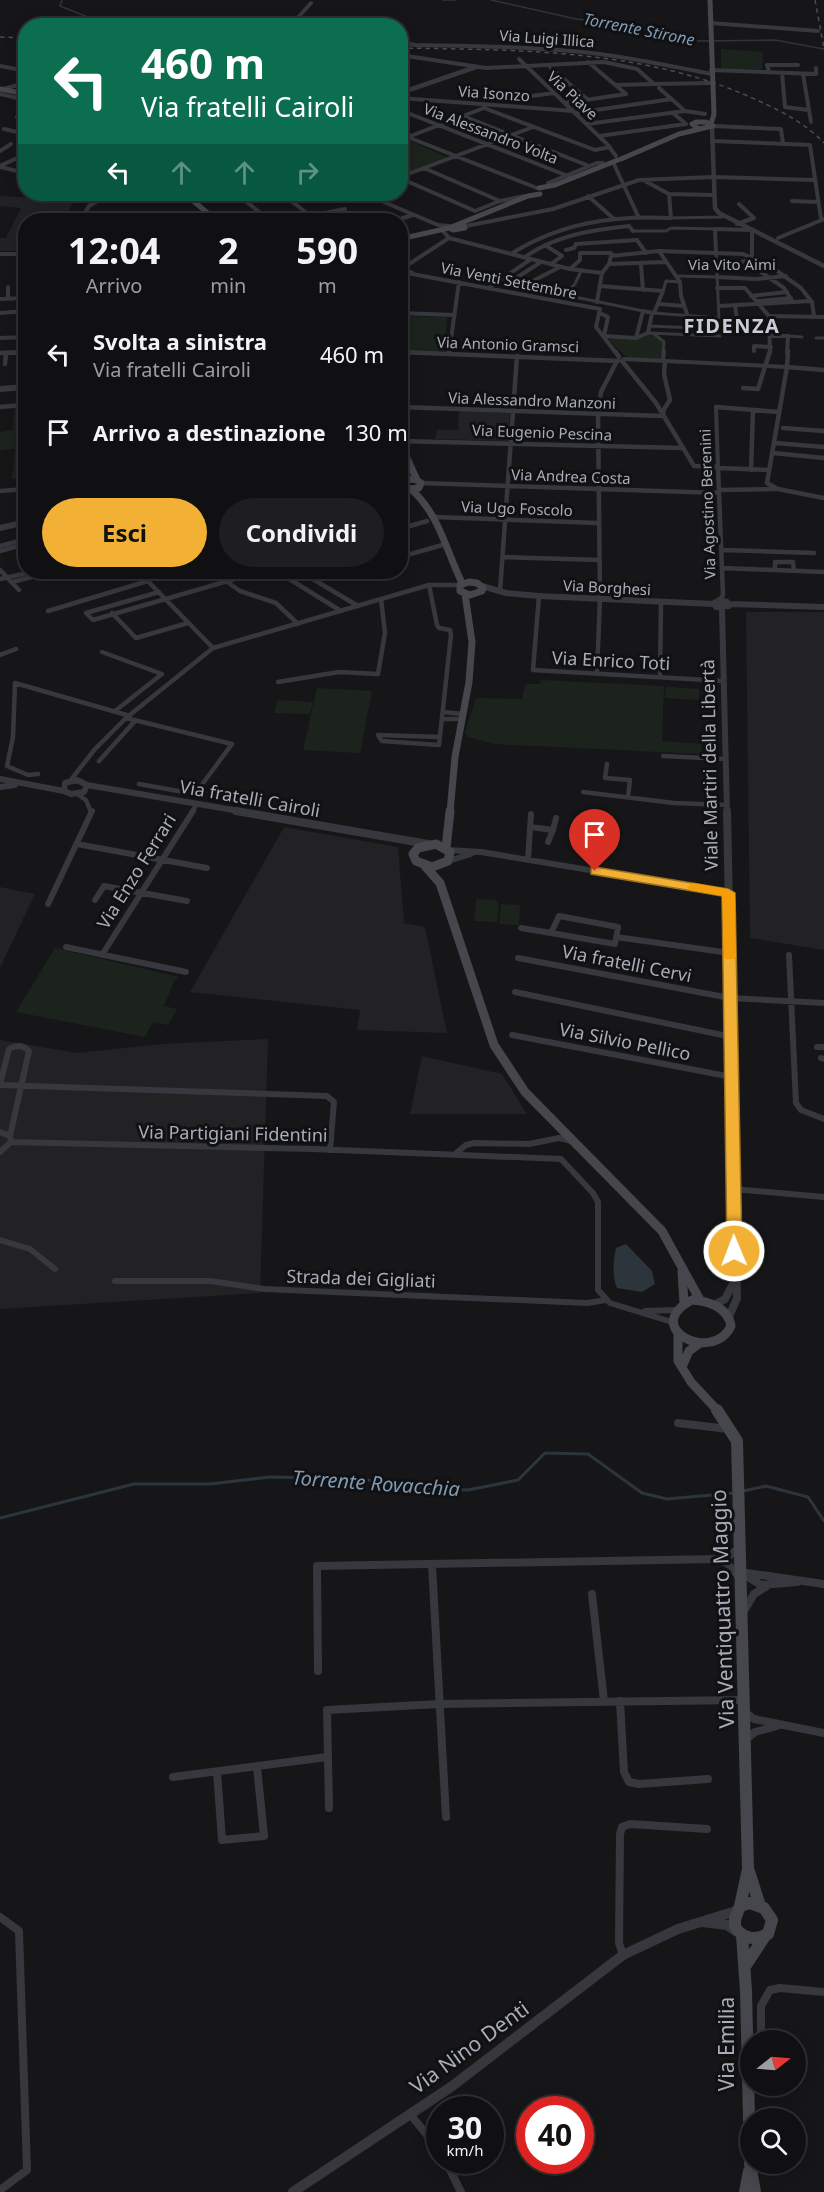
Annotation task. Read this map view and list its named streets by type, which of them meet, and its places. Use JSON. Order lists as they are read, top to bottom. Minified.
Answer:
{"streets":{"main road":["Via Ventiquattro Maggio","Via Emilia"],"street":["Via Luigi Illica","Via Isonzo","Via Piave","Via Alessandro Volta","Via Vito Aimi","Via Venti Settembre","Via Antonio Gramsci","Via Alessandro Manzoni","Via Eugenio Pescina","Via Andrea Costa","Via Agostino Berenini","Via Ugo Foscolo","Via Borghesi","Via Enrico Toti","Viale Martiri della Libertà","Via fratelli Cairoli","Via Enzo Ferrari","Via fratelli Cervi","Via Silvio Pellico","Via Partigiani Fidentini","Strada dei Gigliati","Via Nino Denti"]},"crossings":[["Via Isonzo","Via Piave"],["Via Andrea Costa","Via Agostino Berenini"],["Via Agostino Berenini","Via Borghesi"],["Via Borghesi","Via Enrico Toti"],["Via Enrico Toti","Viale Martiri della Libertà"],["Viale Martiri della Libertà","Via fratelli Cervi"],["Viale Martiri della Libertà","Via Silvio Pellico"],["Via fratelli Cairoli","Via Enzo Ferrari"],["Via Partigiani Fidentini","Strada dei Gigliati"],["Via Emilia","Via Nino Denti"]],"districts":["FIDENZA"],"water":["Torrente Stirone","Torrente Rovacchia"],"north":"right","page":{"turn":["460 m","Via fratelli Cairoli"],"eta":["12:04","Arrivo","2","min","590","m"],"list":[{"name":"Svolta a sinistra","note":"Via fratelli Cairoli","value":"460 m"},{"name":"Arrivo a destinazione","value":"130 m"}],"buttons":["Esci","Condividi"],"speed":"30 km/h","limit":"40"}}
